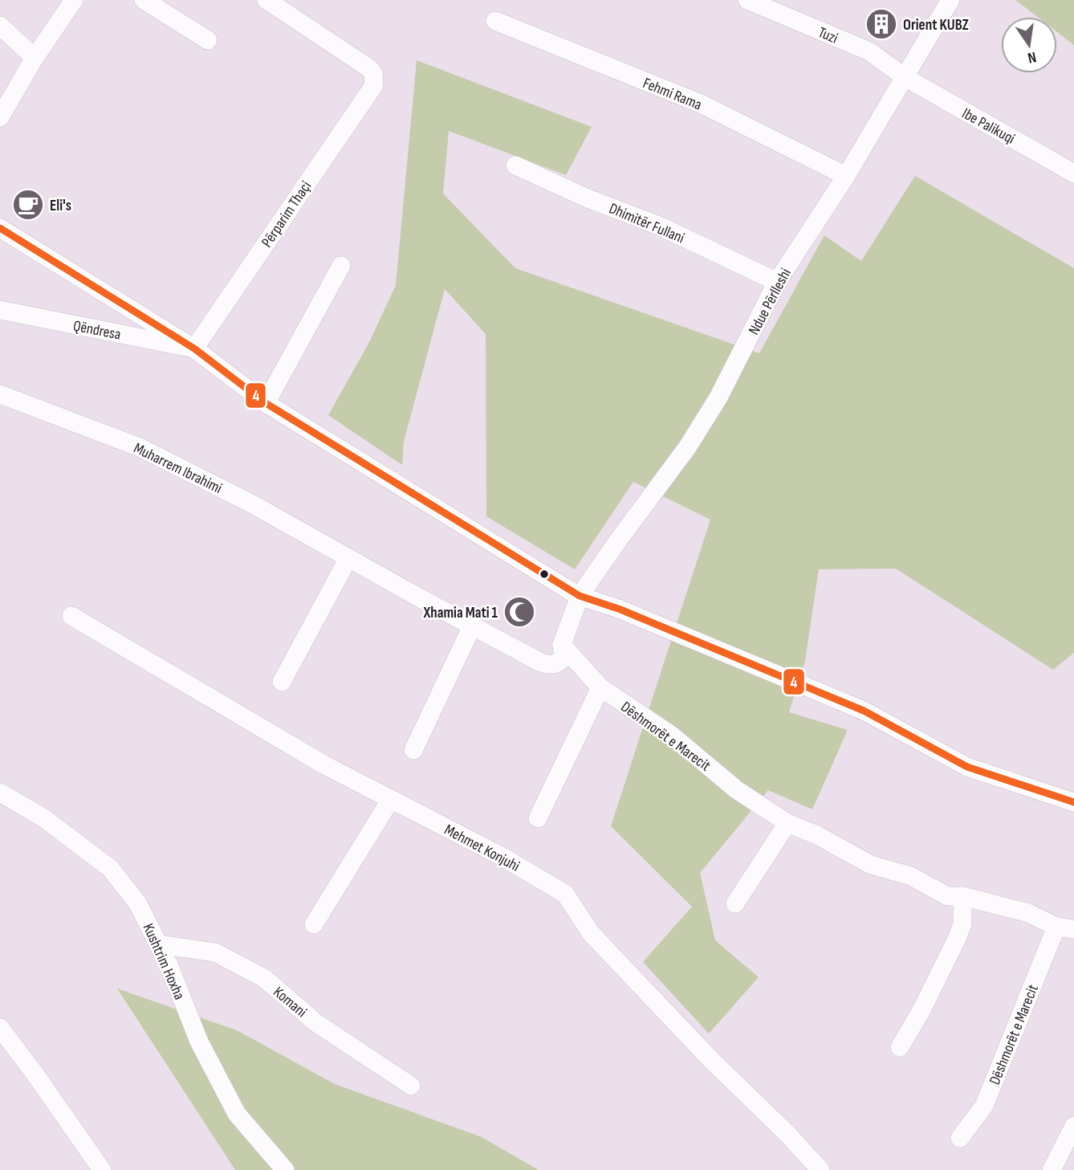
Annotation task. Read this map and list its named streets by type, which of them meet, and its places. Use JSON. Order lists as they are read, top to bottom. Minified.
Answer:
{"streets":{"street":["Tuzi","Fehmi Rama","Ibe Palikuqi","Përparim Thaçi","Dhimitër Fullani","Ndue Përlleshi","Qëndresa","Muharrem Ibrahimi","Dëshmorët e Marecit","Mehmet Konjuhi","Kushtrim Hoxha","Komani"]},"crossings":[["Tuzi","Ibe Palikuqi"],["Tuzi","Ndue Përlleshi"],["Fehmi Rama","Ndue Përlleshi"],["Ibe Palikuqi","Ndue Përlleshi"],["Përparim Thaçi","Qëndresa"],["Dhimitër Fullani","Ndue Përlleshi"],["Muharrem Ibrahimi","Dëshmorët e Marecit"],["Kushtrim Hoxha","Komani"]],"places":{"building":["Orient KUBZ"],"cafe":["Eli's"],"mosque":["Xhamia Mati 1"]},"lines":["transit line 4"],"north":"bottom"}
